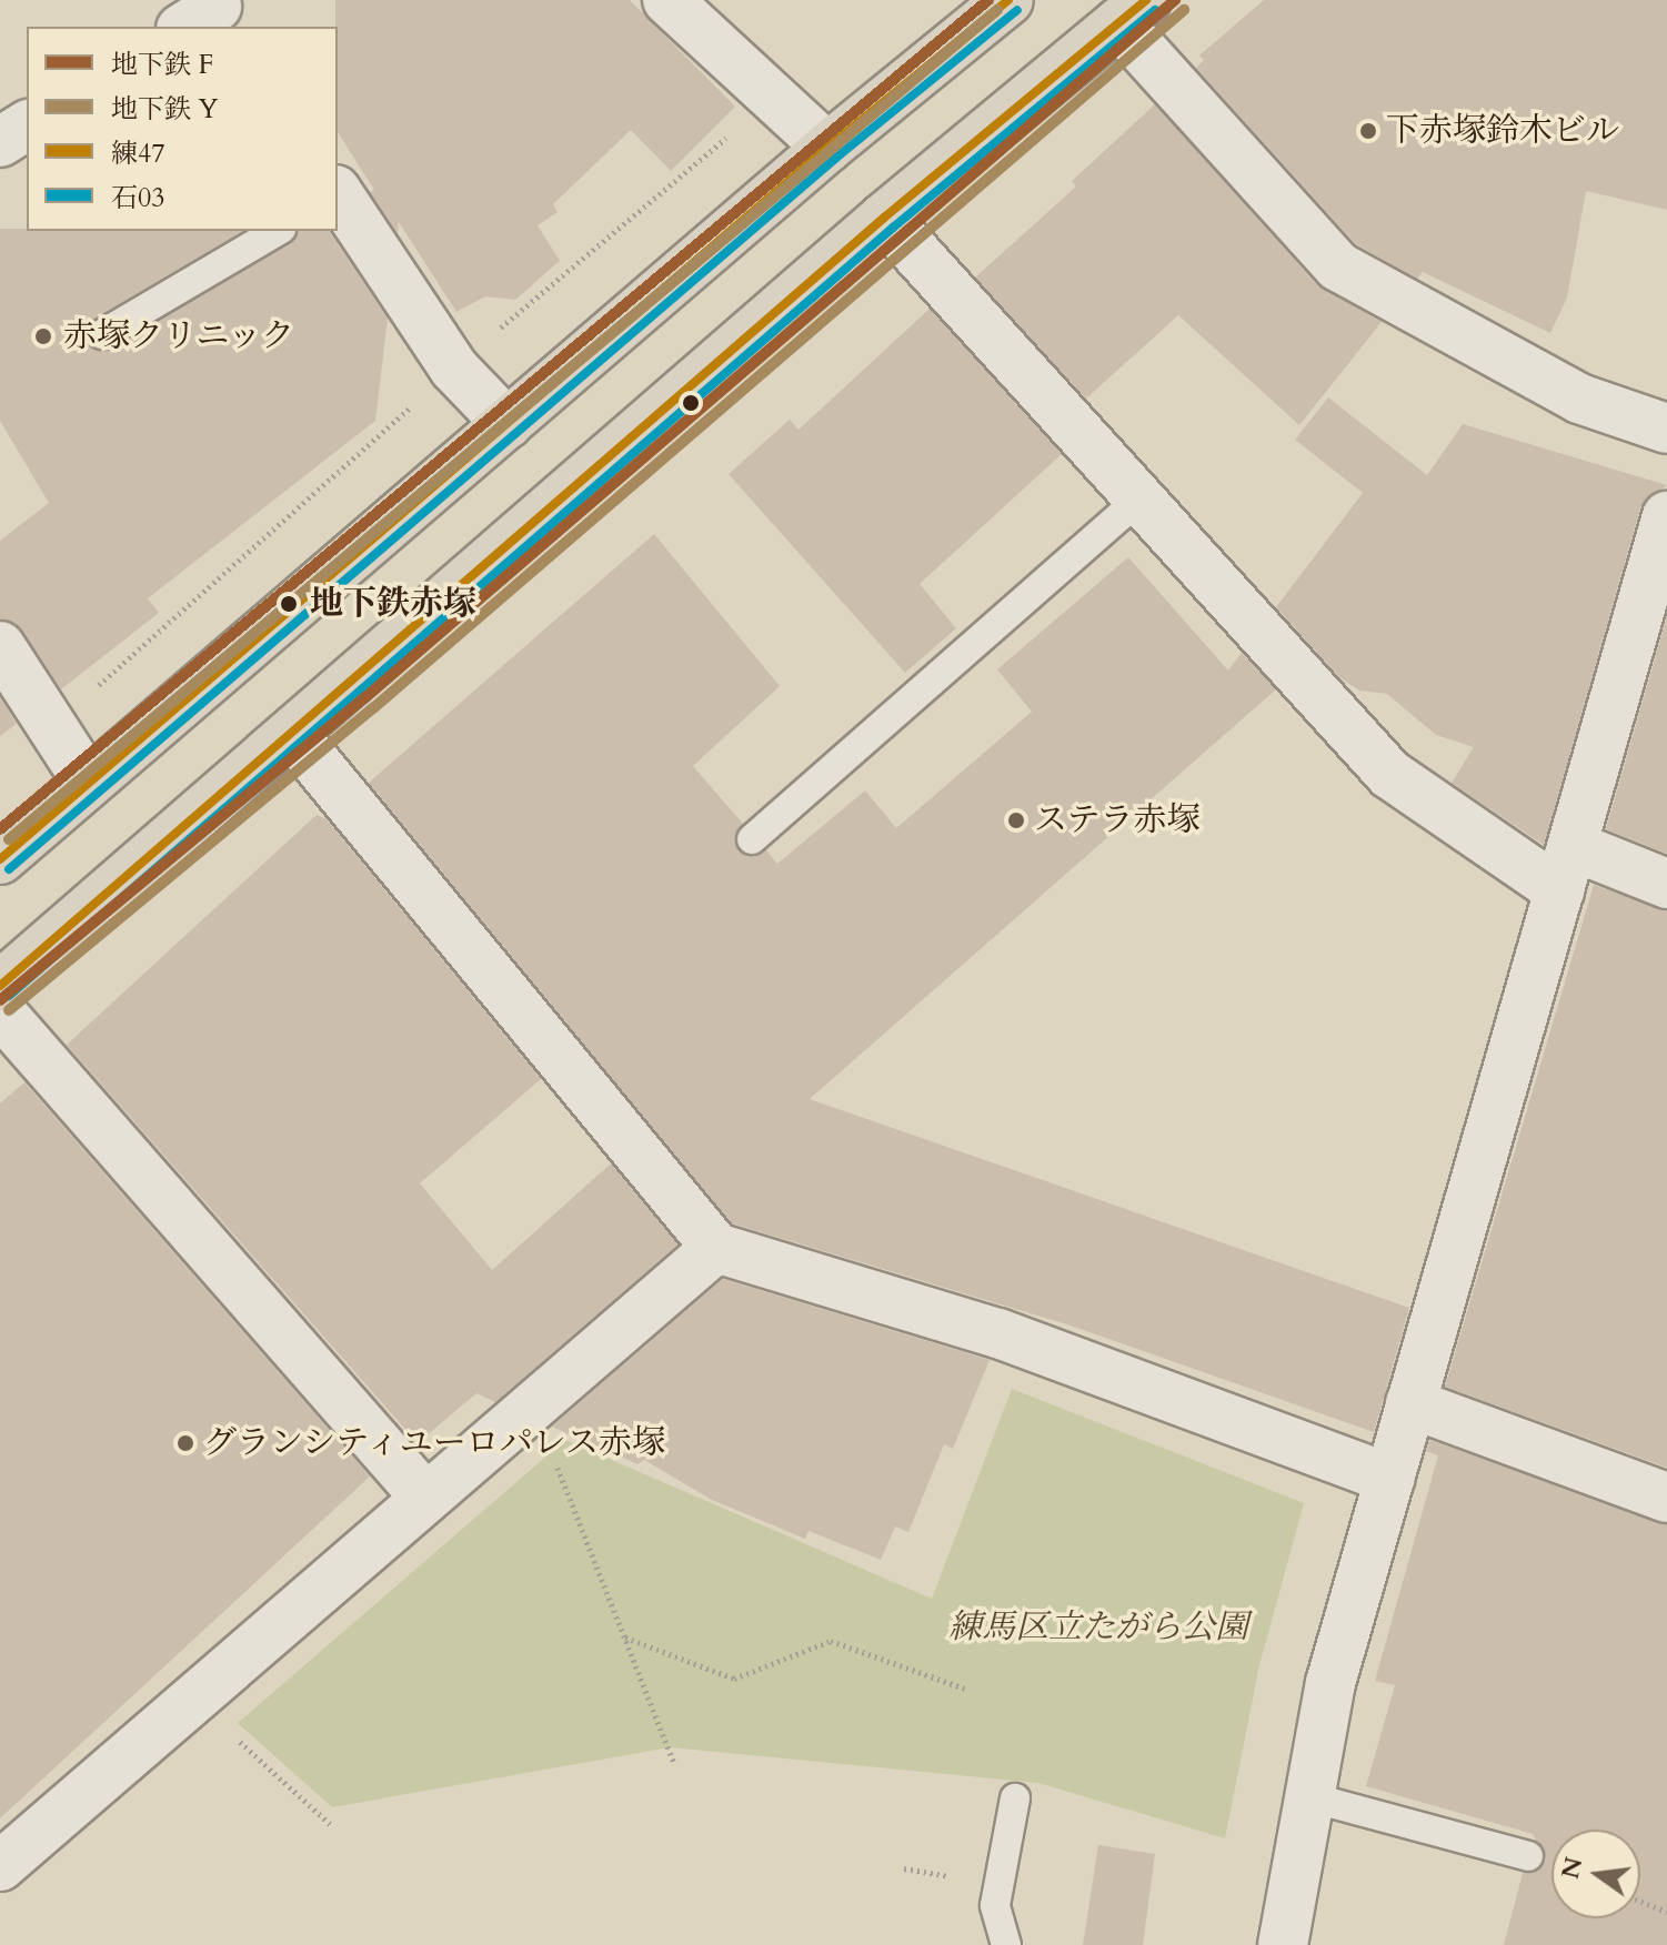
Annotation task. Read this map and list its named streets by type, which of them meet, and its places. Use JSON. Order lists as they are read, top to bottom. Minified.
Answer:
{"parks":["練馬区立たがら公園"],"places":["下赤塚鈴木ビル","赤塚クリニック","地下鉄赤塚","ステラ赤塚","グランシティユーロパレス赤塚"],"lines":["metro line F","transit line 練47","metro line Y","transit line 石03"],"legend":["地下鉄 F","地下鉄 Y","練47","石03"],"north":"left"}
